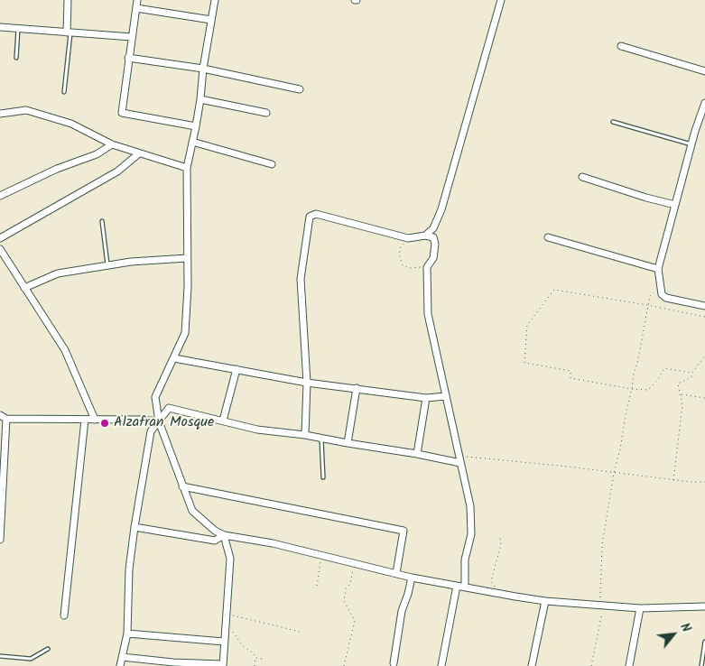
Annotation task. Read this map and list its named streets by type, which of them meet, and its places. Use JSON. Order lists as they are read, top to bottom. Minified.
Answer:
{"places":["Alzafran Mosque"],"north":"top right"}
